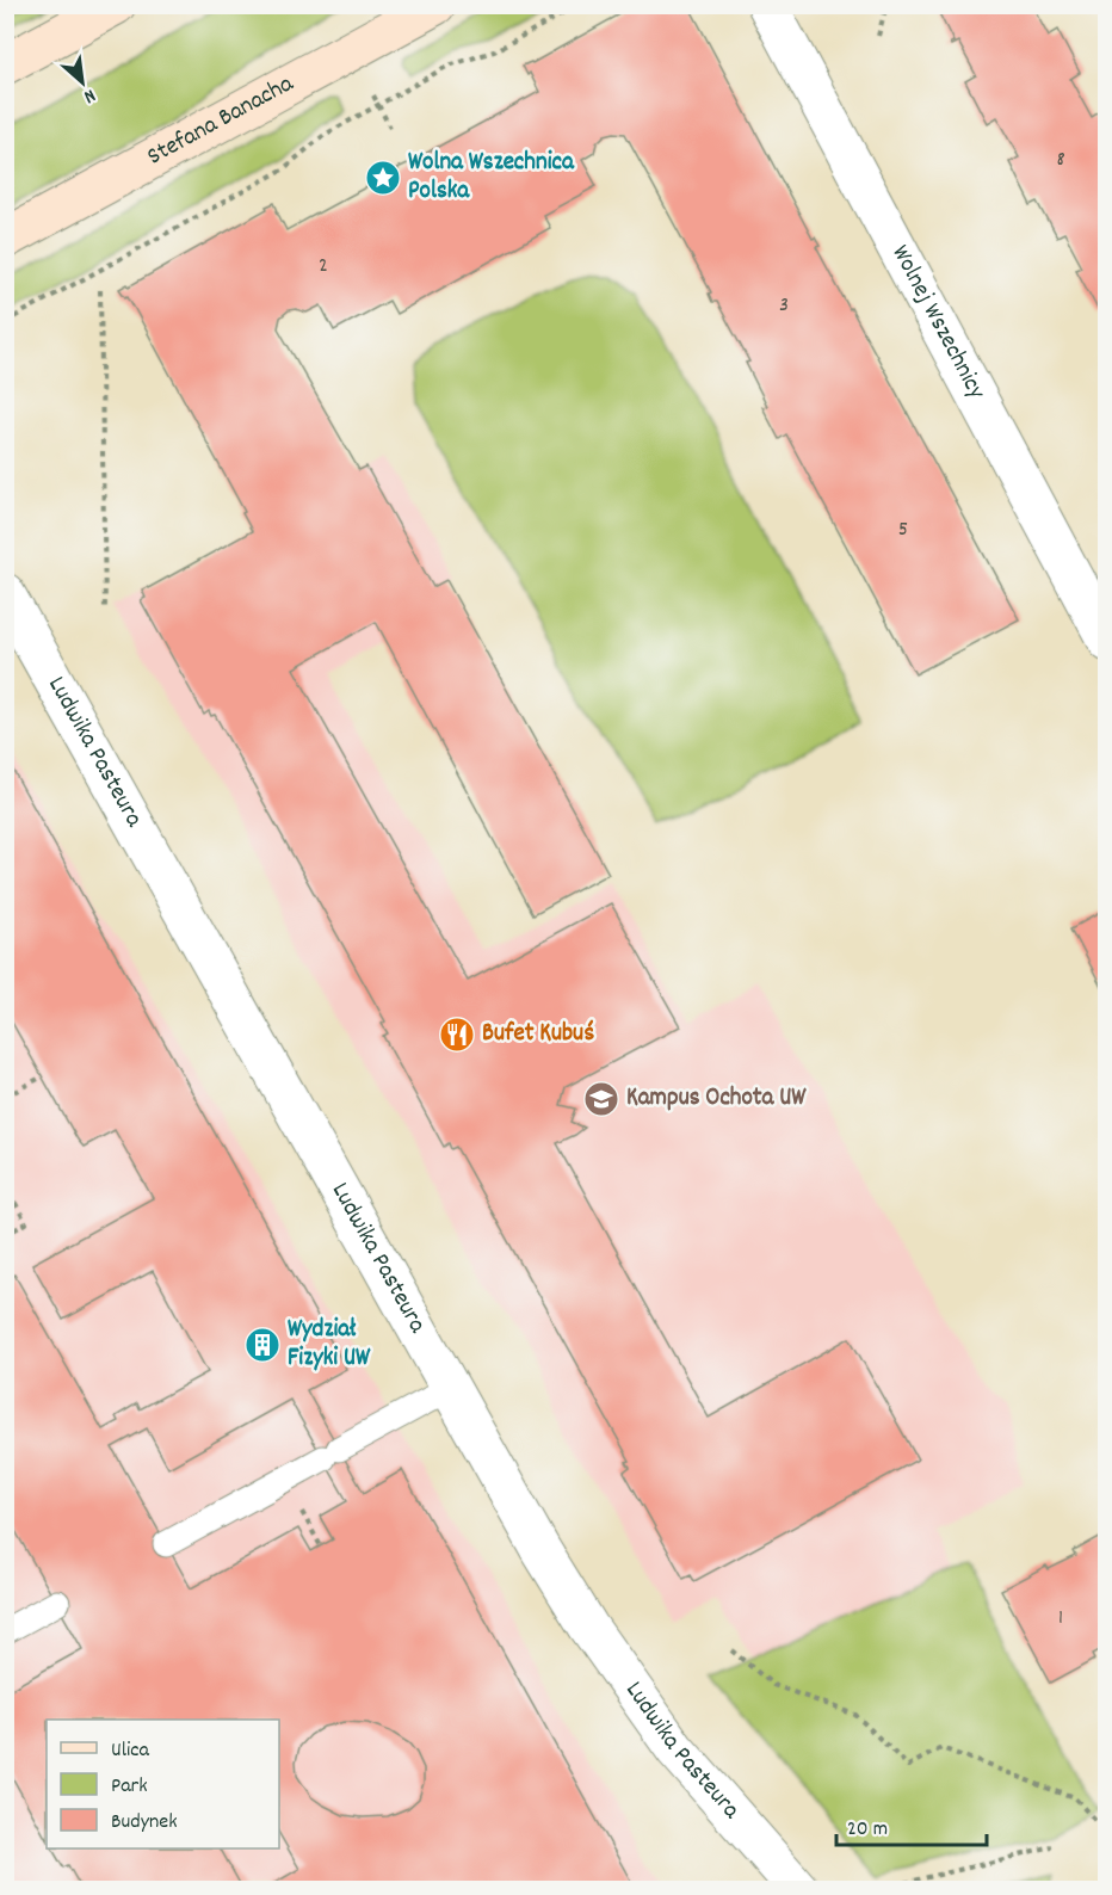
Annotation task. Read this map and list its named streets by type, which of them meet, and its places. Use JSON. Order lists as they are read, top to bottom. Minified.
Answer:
{"streets":{"main road":["Stefana Banacha"],"street":["Wolnej Wszechnicy","Ludwika Pasteura"]},"places":{"place":["Wolna Wszechnica Polska"],"restaurant":["Bufet Kubuś"],"school or university":["Kampus Ochota UW"],"building":["Wydział Fizyki UW"]},"house_numbers":["8","2","3","5","1"],"legend":["Ulica","Park","Budynek"],"scale_bar":"20 m","north":"bottom right"}
